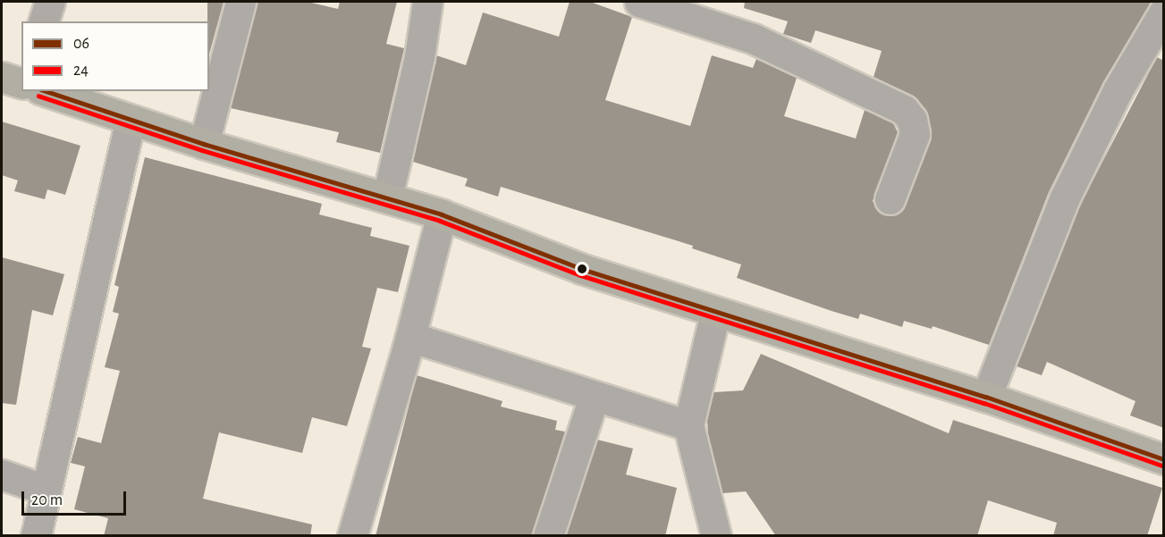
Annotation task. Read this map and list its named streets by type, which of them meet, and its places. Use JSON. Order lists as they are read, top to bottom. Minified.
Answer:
{"lines":["transit line 06","transit line 24"],"legend":["06","24"],"scale_bar":"20 m"}
